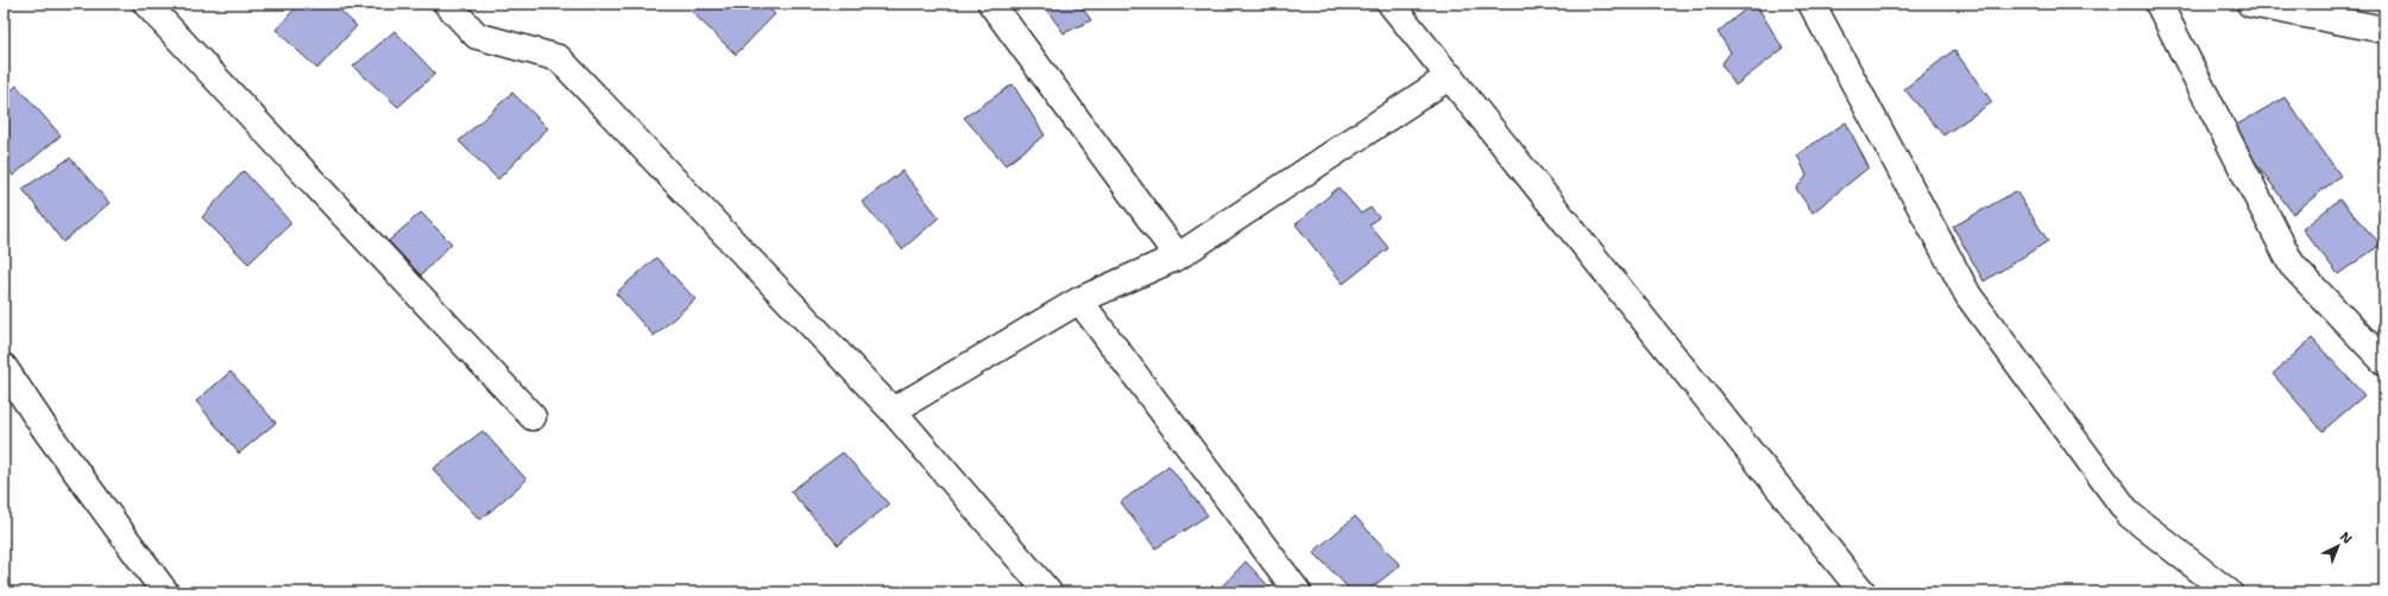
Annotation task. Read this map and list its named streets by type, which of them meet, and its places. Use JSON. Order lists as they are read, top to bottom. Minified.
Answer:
{"north":"top right"}
